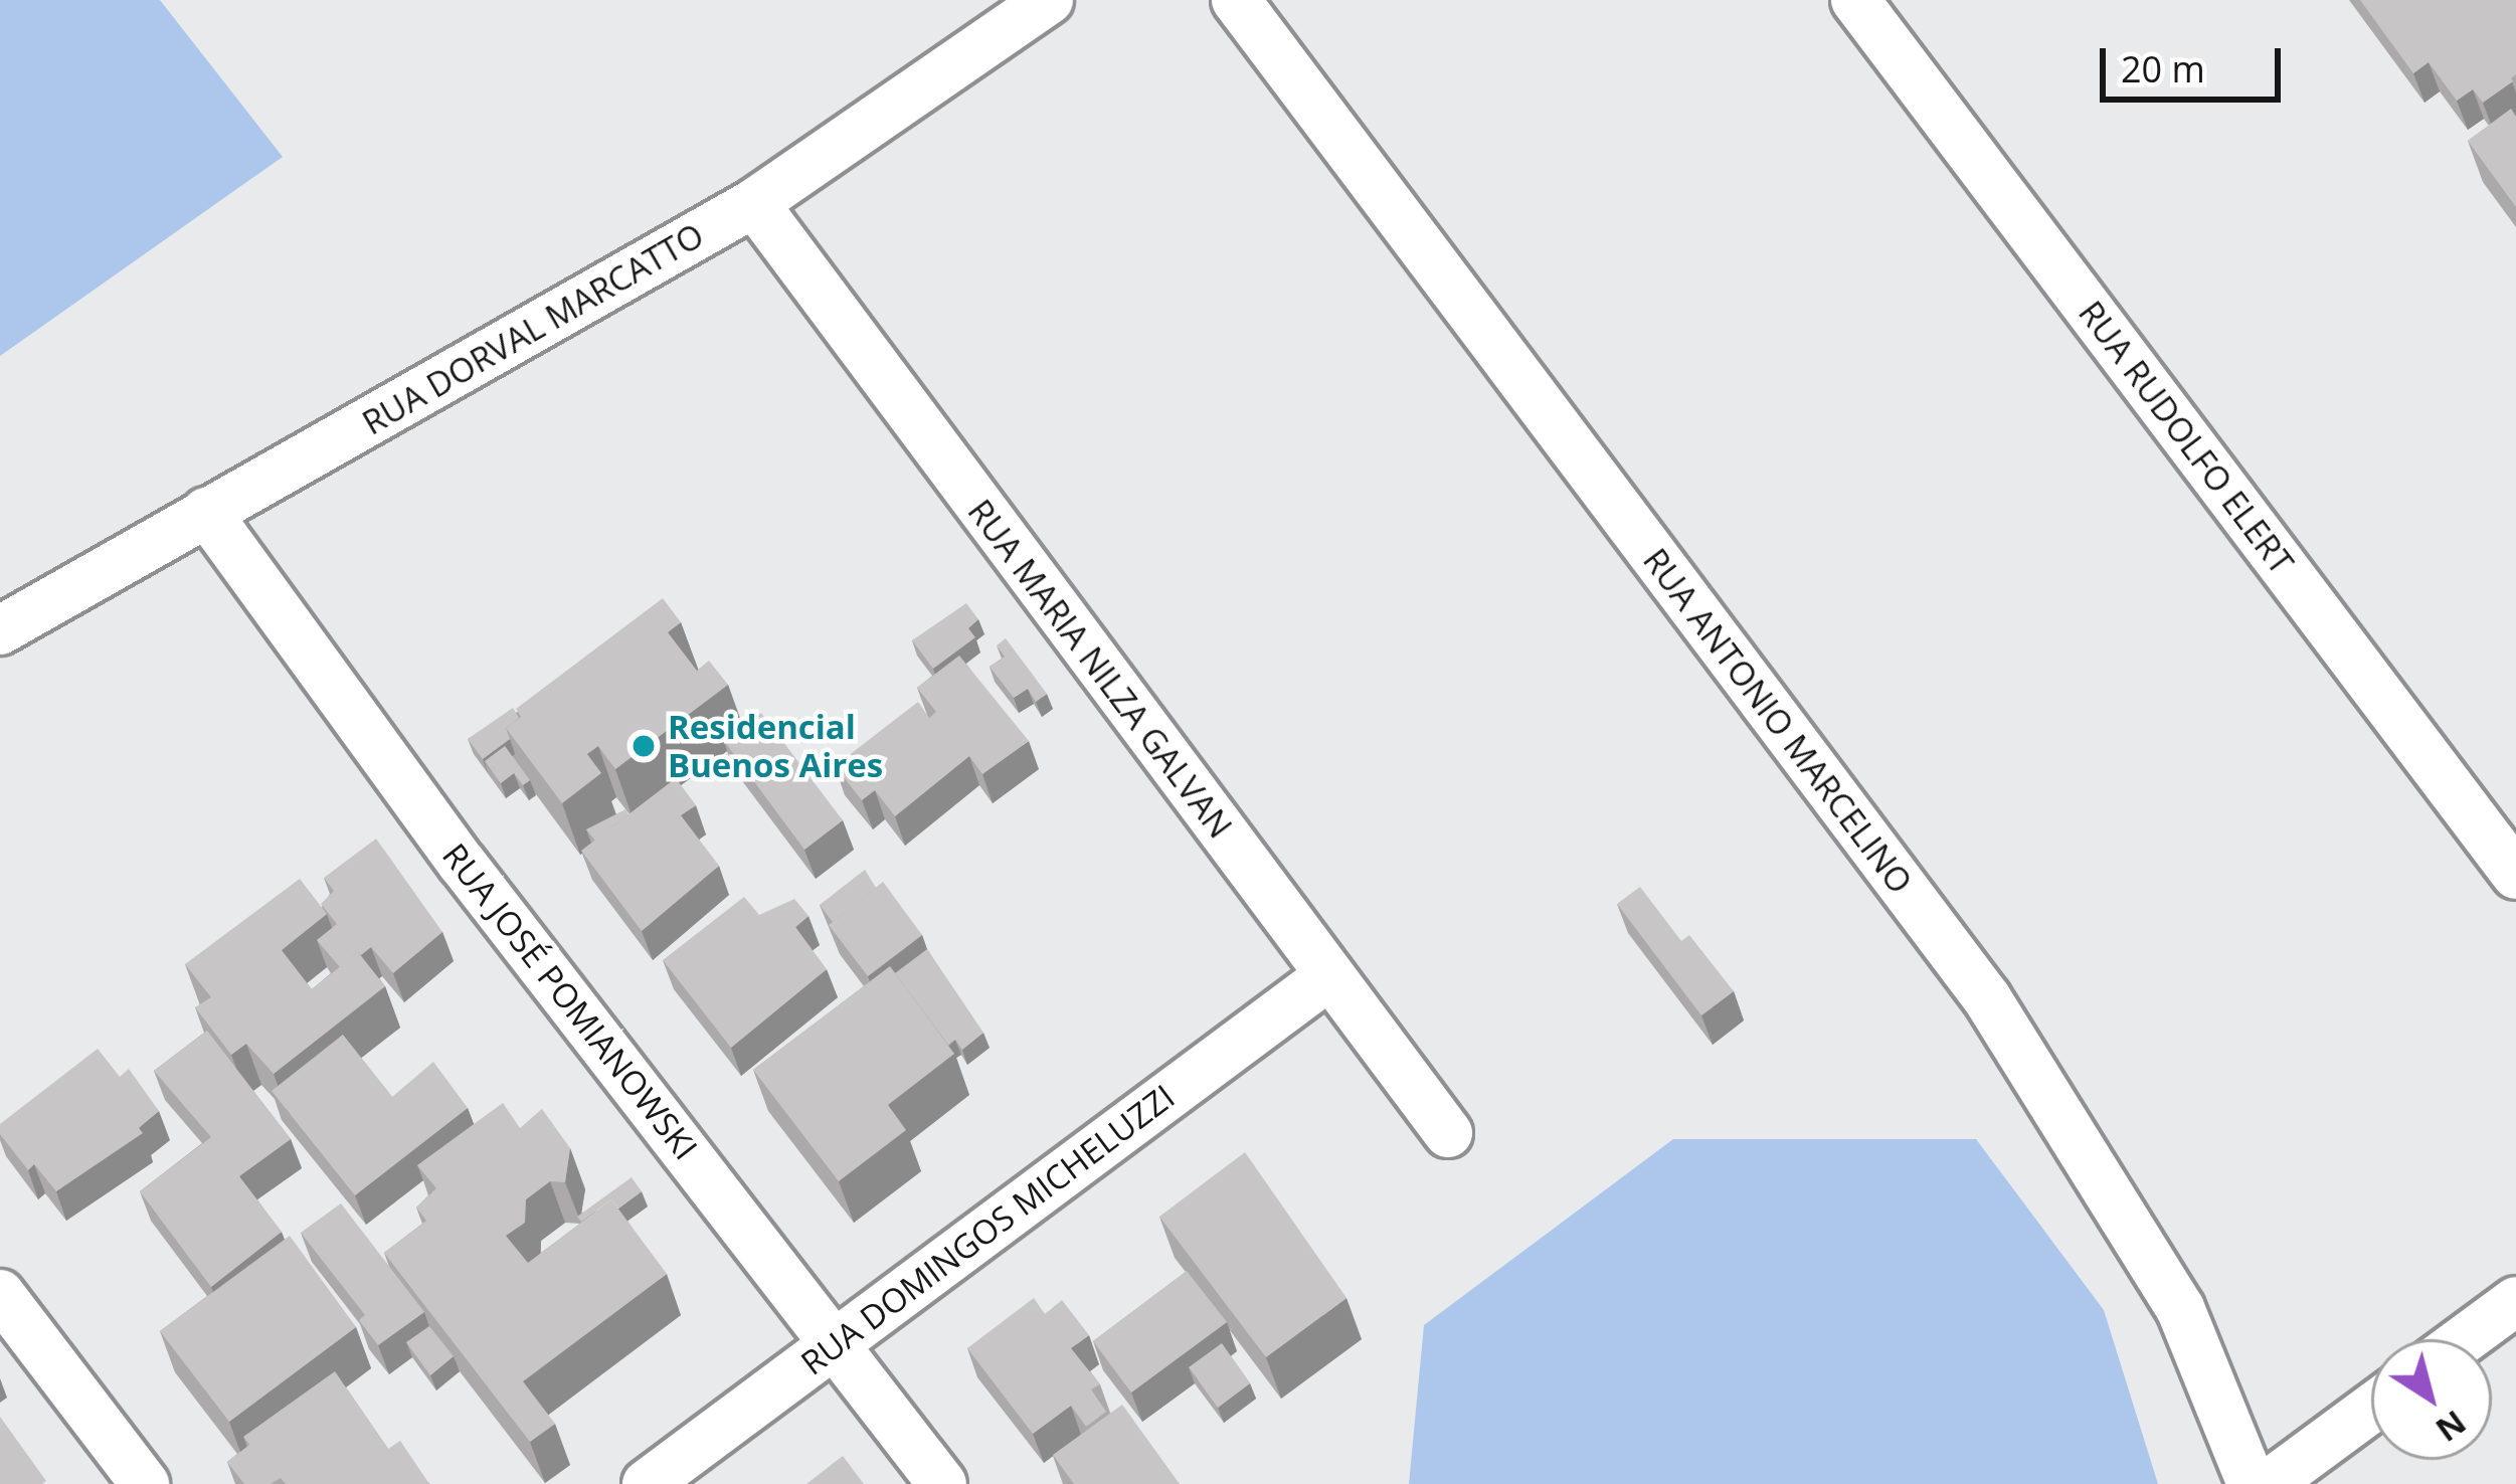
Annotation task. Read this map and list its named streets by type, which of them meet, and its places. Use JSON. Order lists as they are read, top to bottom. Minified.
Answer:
{"streets":{"street":["RUA DORVAL MARCATTO","RUA RUDOLFO ELERT","RUA MARIA NILZA GALVAN","RUA ANTONIO MARCELINO","RUA JOSÉ POMIANOWSKI","RUA DOMINGOS MICHELUZZI"]},"crossings":[["RUA DORVAL MARCATTO","RUA MARIA NILZA GALVAN"],["RUA DORVAL MARCATTO","RUA JOSÉ POMIANOWSKI"],["RUA MARIA NILZA GALVAN","RUA DOMINGOS MICHELUZZI"],["RUA JOSÉ POMIANOWSKI","RUA DOMINGOS MICHELUZZI"]],"places":["Residencial Buenos Aires"],"scale_bar":"20 m","north":"bottom right"}
